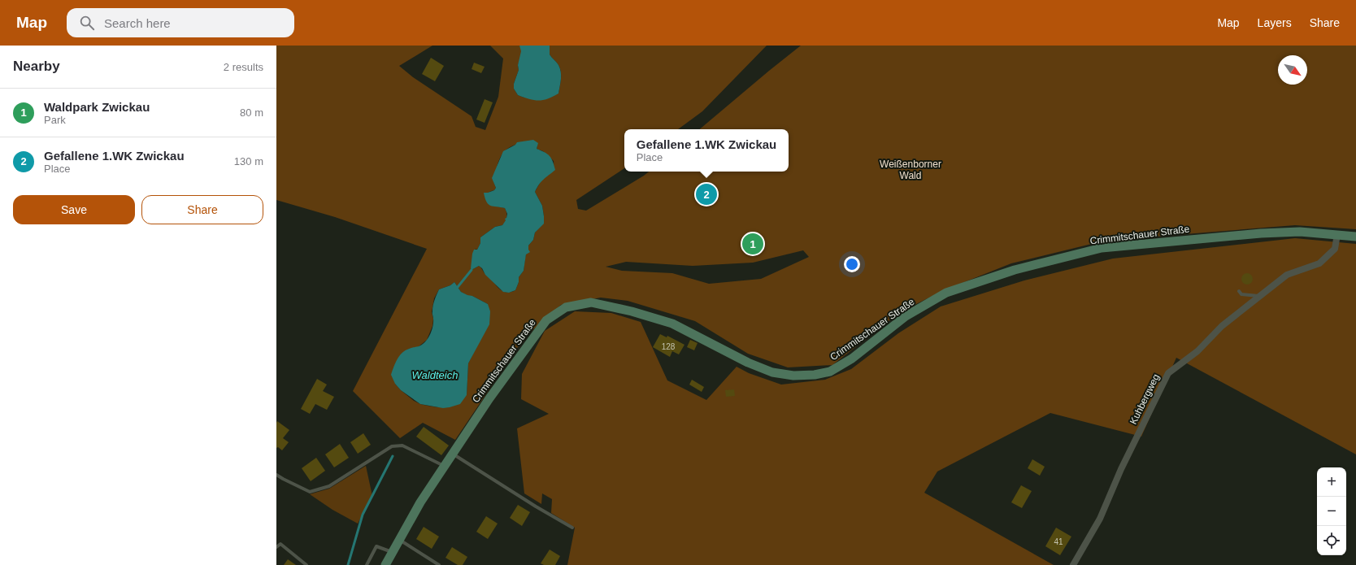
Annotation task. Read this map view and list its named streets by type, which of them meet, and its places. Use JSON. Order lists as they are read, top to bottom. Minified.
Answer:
{"streets":{"main road":["Crimmitschauer Straße"],"street":["Kuhbergweg"]},"crossings":[["Crimmitschauer Straße","Kuhbergweg"]],"water":["Waldteich"],"parks":["Weißenborner Wald"],"house_numbers":["128","41"],"north":"bottom right","page":{"header":"Map","search":"Search here","nav":["Map","Layers","Share"],"heading":["Nearby","2 results"],"list":[{"mark":"1","name":"Waldpark Zwickau","note":"Park","value":"80 m"},{"mark":"2","name":"Gefallene 1.WK Zwickau","note":"Place","value":"130 m"}],"popup":["Gefallene 1.WK Zwickau","Place"],"pins":["2","1"],"buttons":["Save","Share"],"map_buttons":["+","−"]}}
